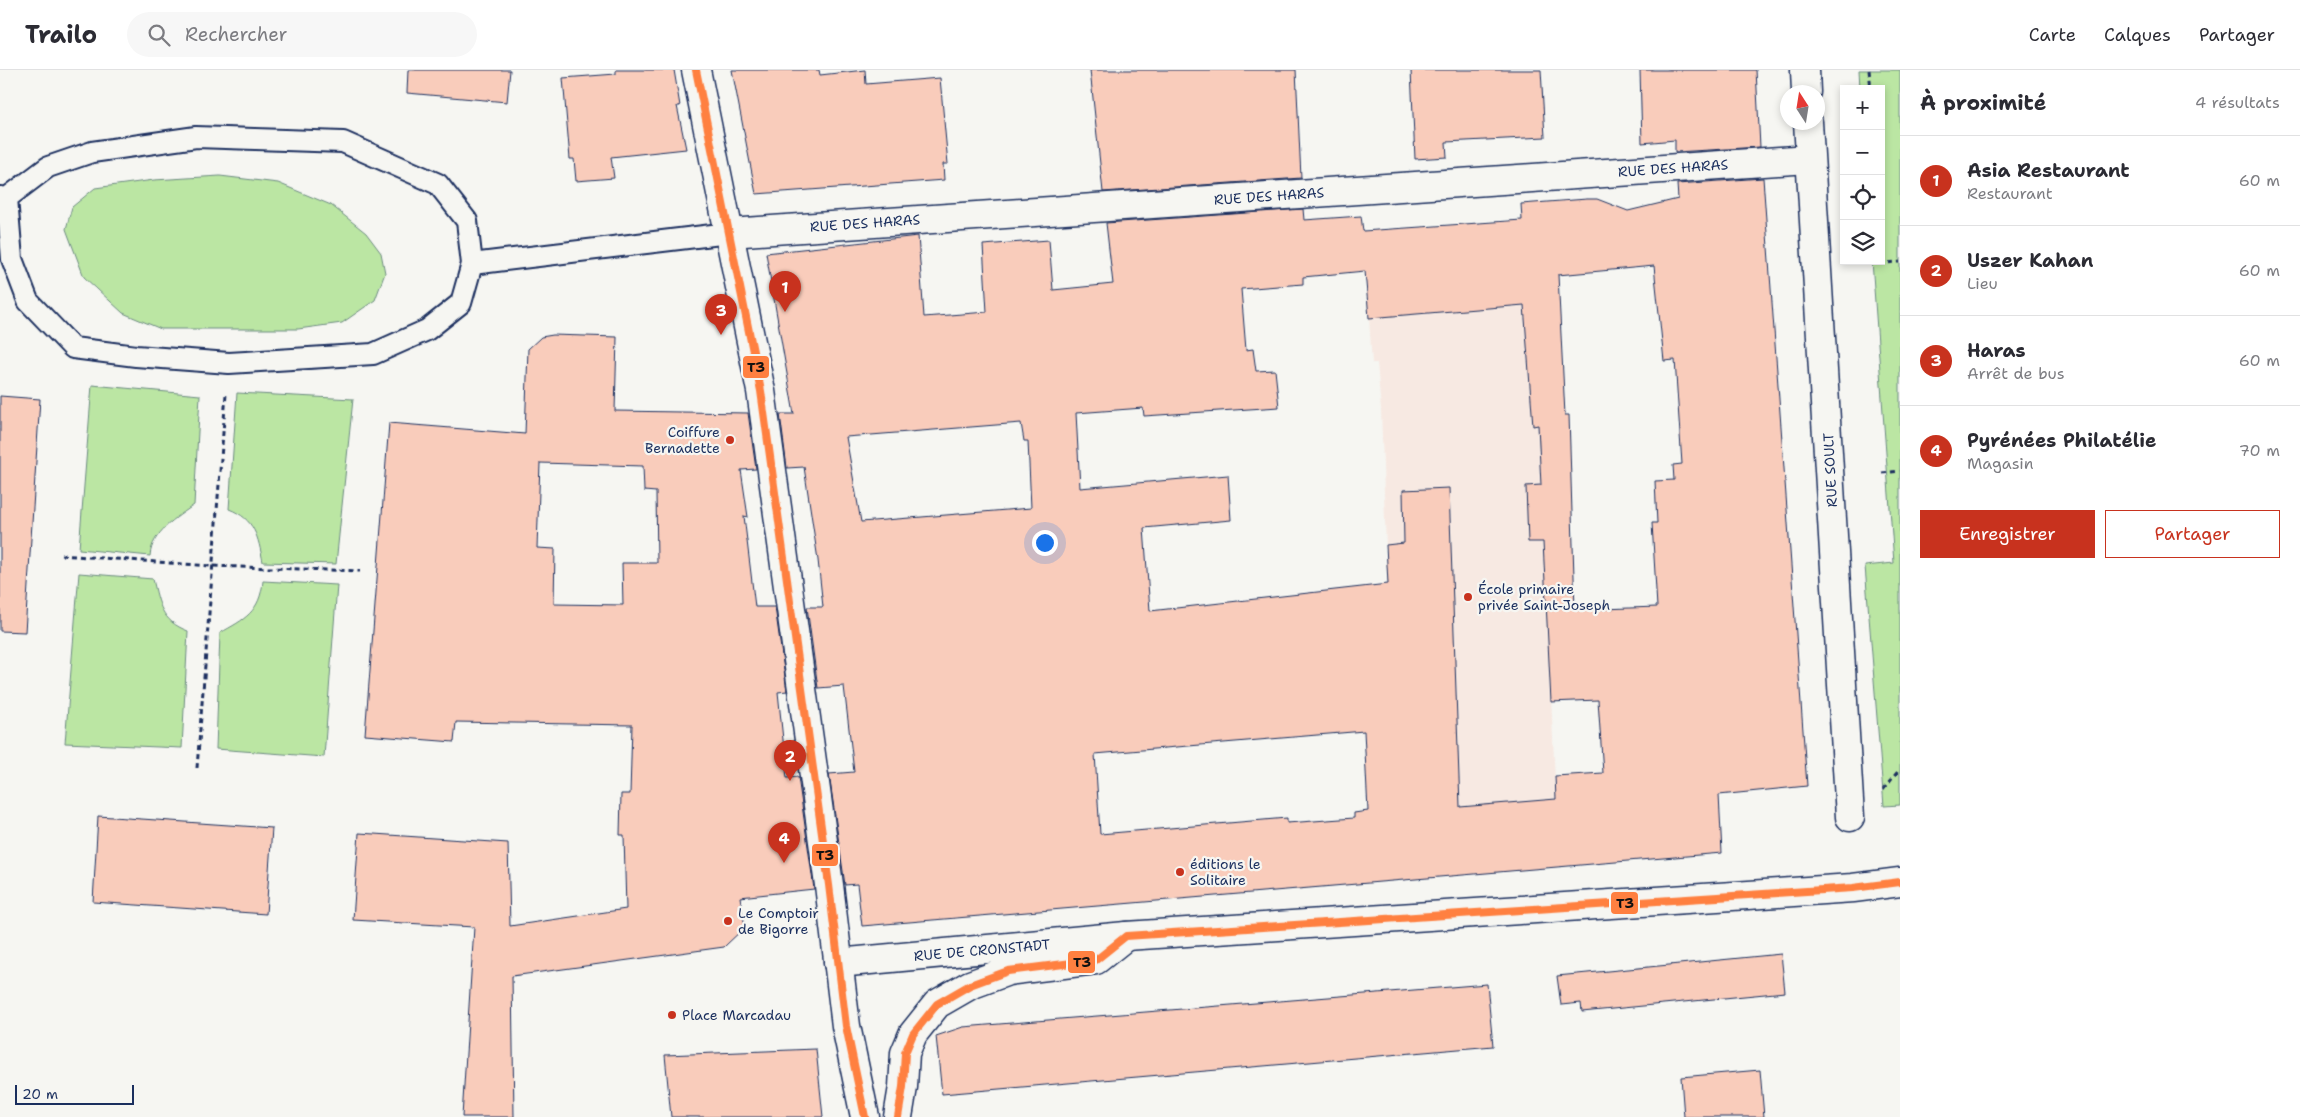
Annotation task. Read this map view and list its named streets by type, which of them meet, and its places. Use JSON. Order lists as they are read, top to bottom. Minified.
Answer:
{"streets":{"main road":["RUE DES HARAS","RUE SOULT","RUE DE CRONSTADT"]},"crossings":[["RUE DES HARAS","RUE SOULT"]],"places":["Coiffure Bernadette","École primaire privée Saint-Joseph","éditions le Solitaire","Le Comptoir de Bigorre","Place Marcadau"],"lines":["transit line T3"],"scale_bar":"20 m","north":"top","page":{"header":"Trailo","search":"Rechercher","nav":["Carte","Calques","Partager"],"heading":["À proximité","4 résultats"],"map_buttons":["+","−"],"list":[{"mark":"1","name":"Asia Restaurant","note":"Restaurant","value":"60 m"},{"mark":"2","name":"Uszer Kahan","note":"Lieu","value":"60 m"},{"mark":"3","name":"Haras","note":"Arrêt de bus","value":"60 m"},{"mark":"4","name":"Pyrénées Philatélie","note":"Magasin","value":"70 m"}],"pins":["1","3","2","4"],"buttons":["Enregistrer","Partager"],"scale":"20 m"}}
